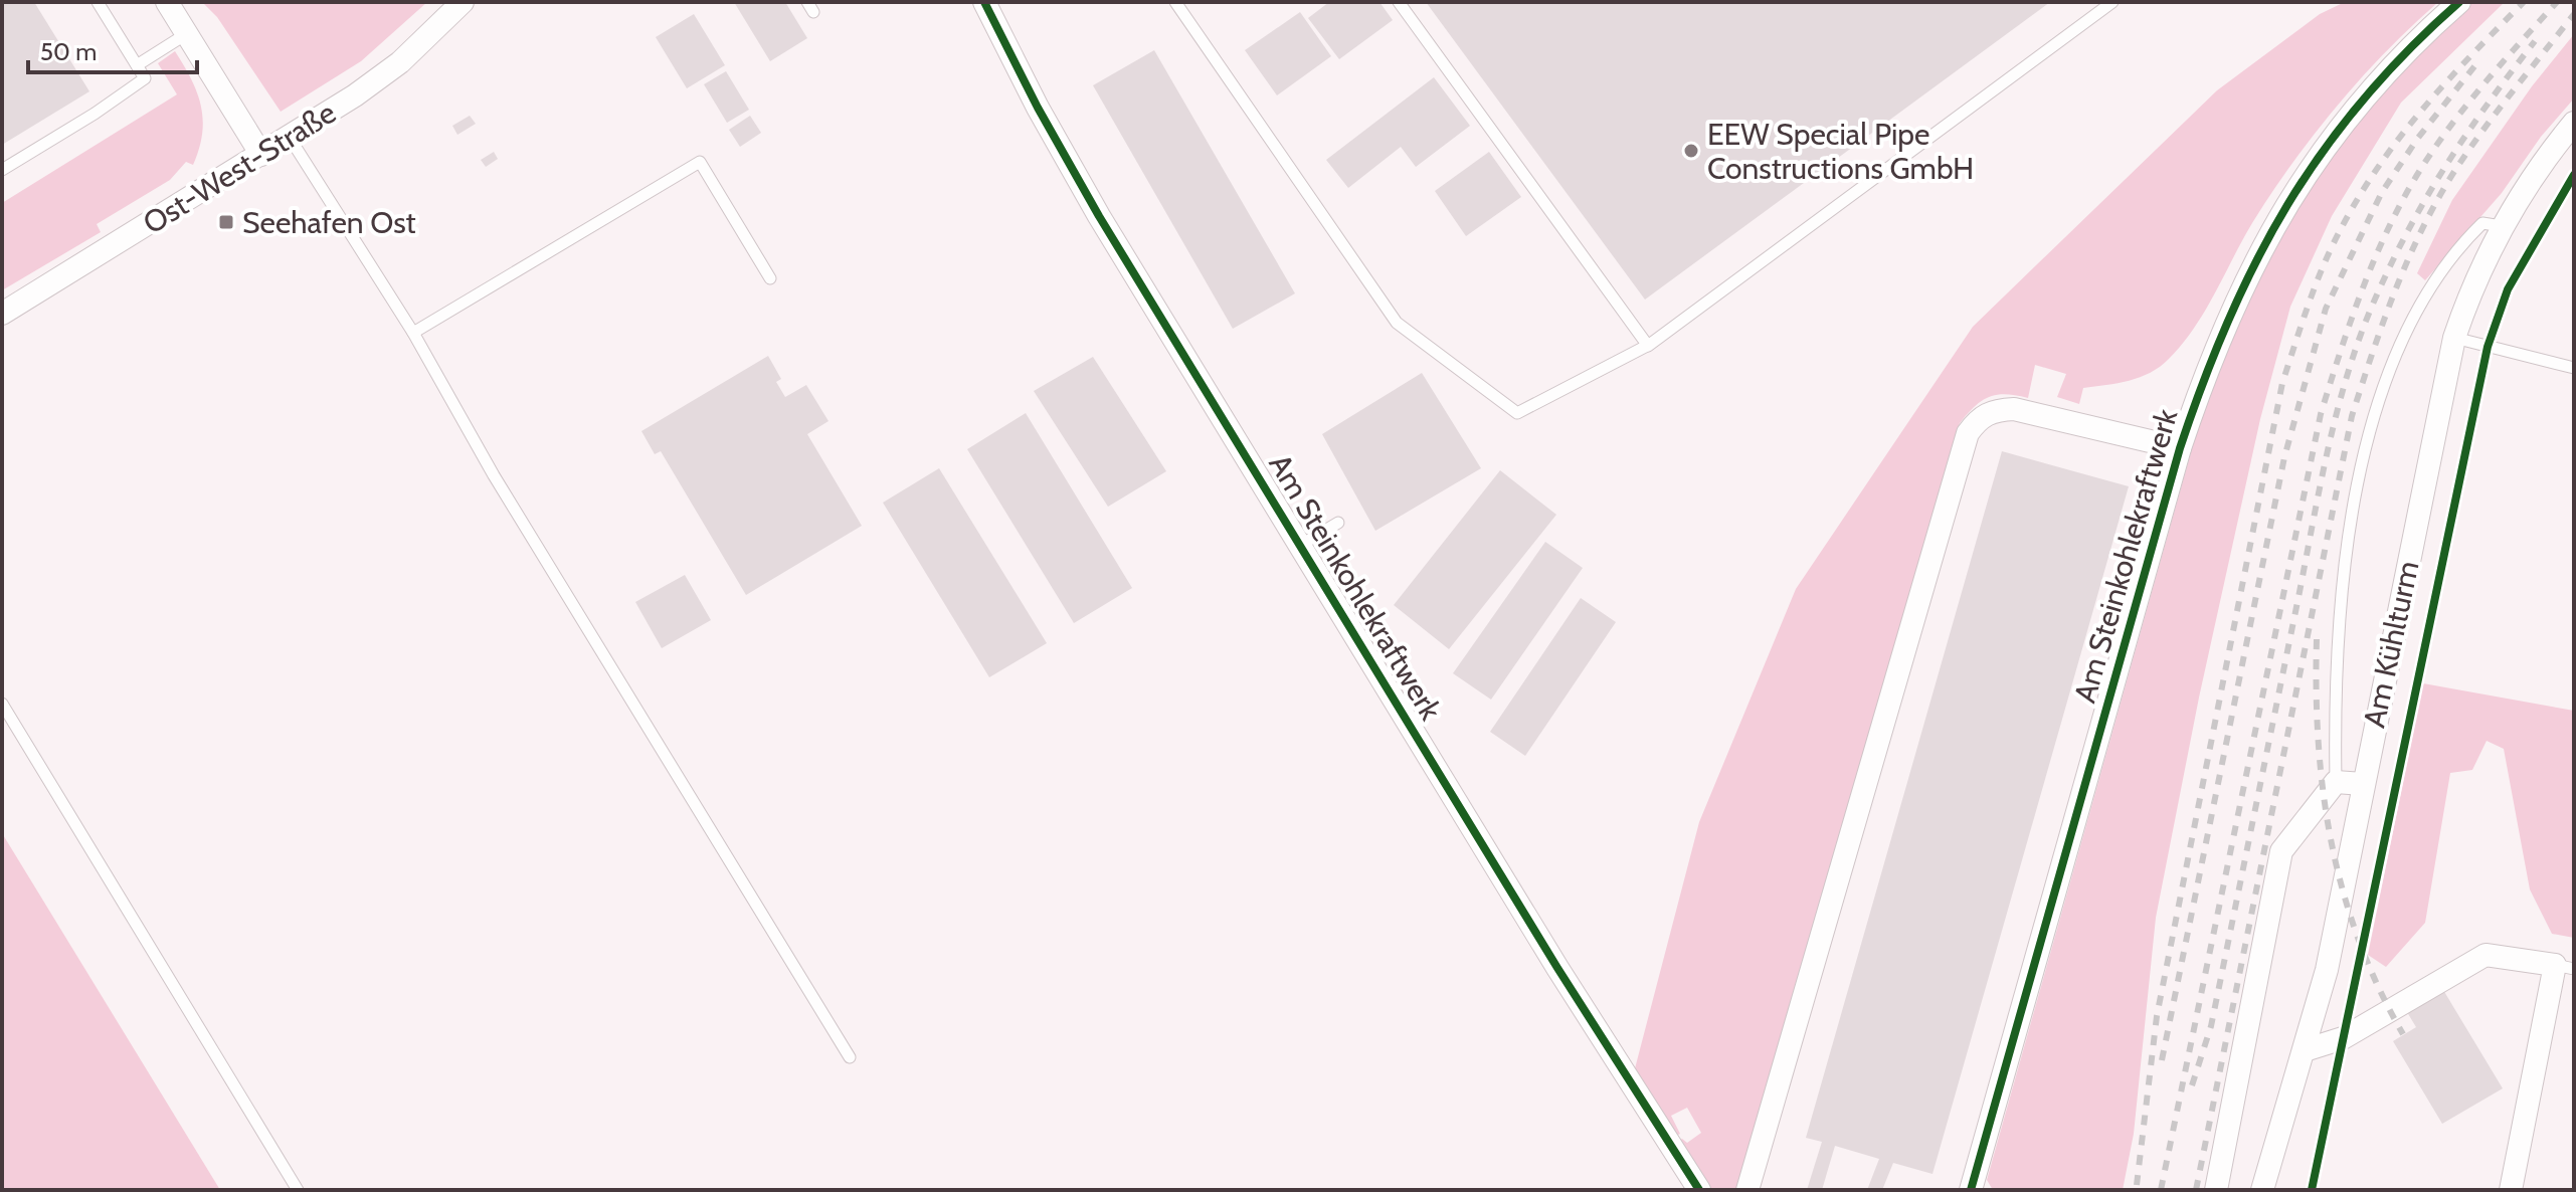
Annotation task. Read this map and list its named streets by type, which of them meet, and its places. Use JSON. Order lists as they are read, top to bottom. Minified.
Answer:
{"streets":{"street":["Ost-West-Straße","Am Steinkohlekraftwerk","Am Kühlturm"]},"places":{"other":["EEW Special Pipe Constructions GmbH"],"transit":["Seehafen Ost"]},"scale_bar":"50 m"}
